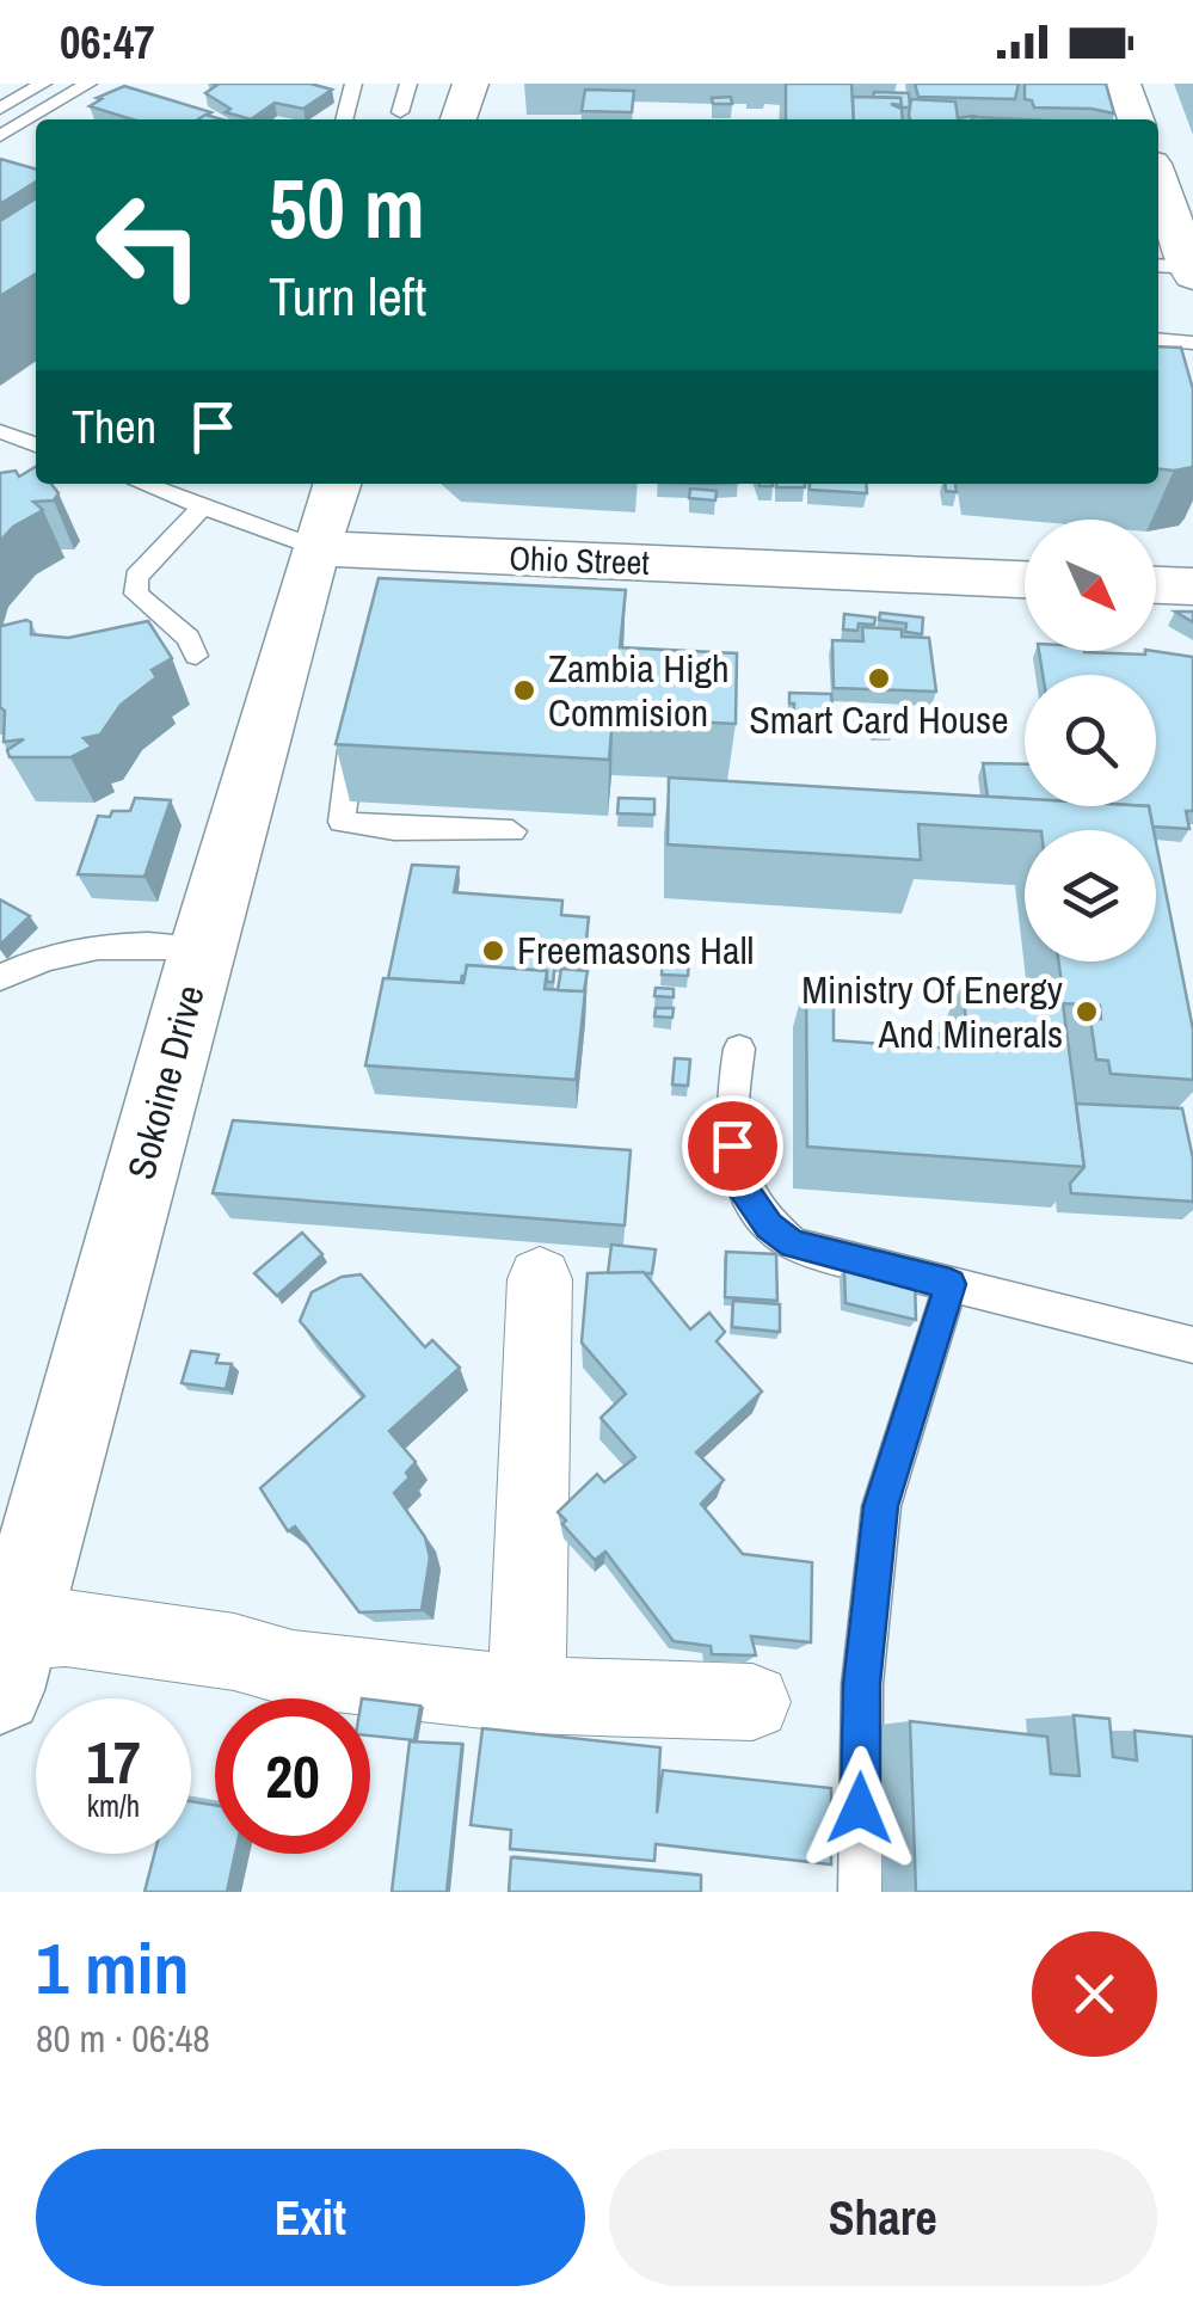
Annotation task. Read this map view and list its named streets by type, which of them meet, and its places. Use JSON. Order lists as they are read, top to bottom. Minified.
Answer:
{"streets":{"street":["Ohio Street","Sokoine Drive"]},"crossings":[["Ohio Street","Sokoine Drive"]],"places":["Smart Card House","Zambia High Commision","Freemasons Hall","Ministry Of Energy And Minerals"],"north":"bottom right","page":{"status":"06:47","turn":["50 m","Turn left"],"then":"Then","speed":"17 km/h","limit":"20","heading":["1 min","80 m · 06:48"],"buttons":["Exit","Share"]}}
